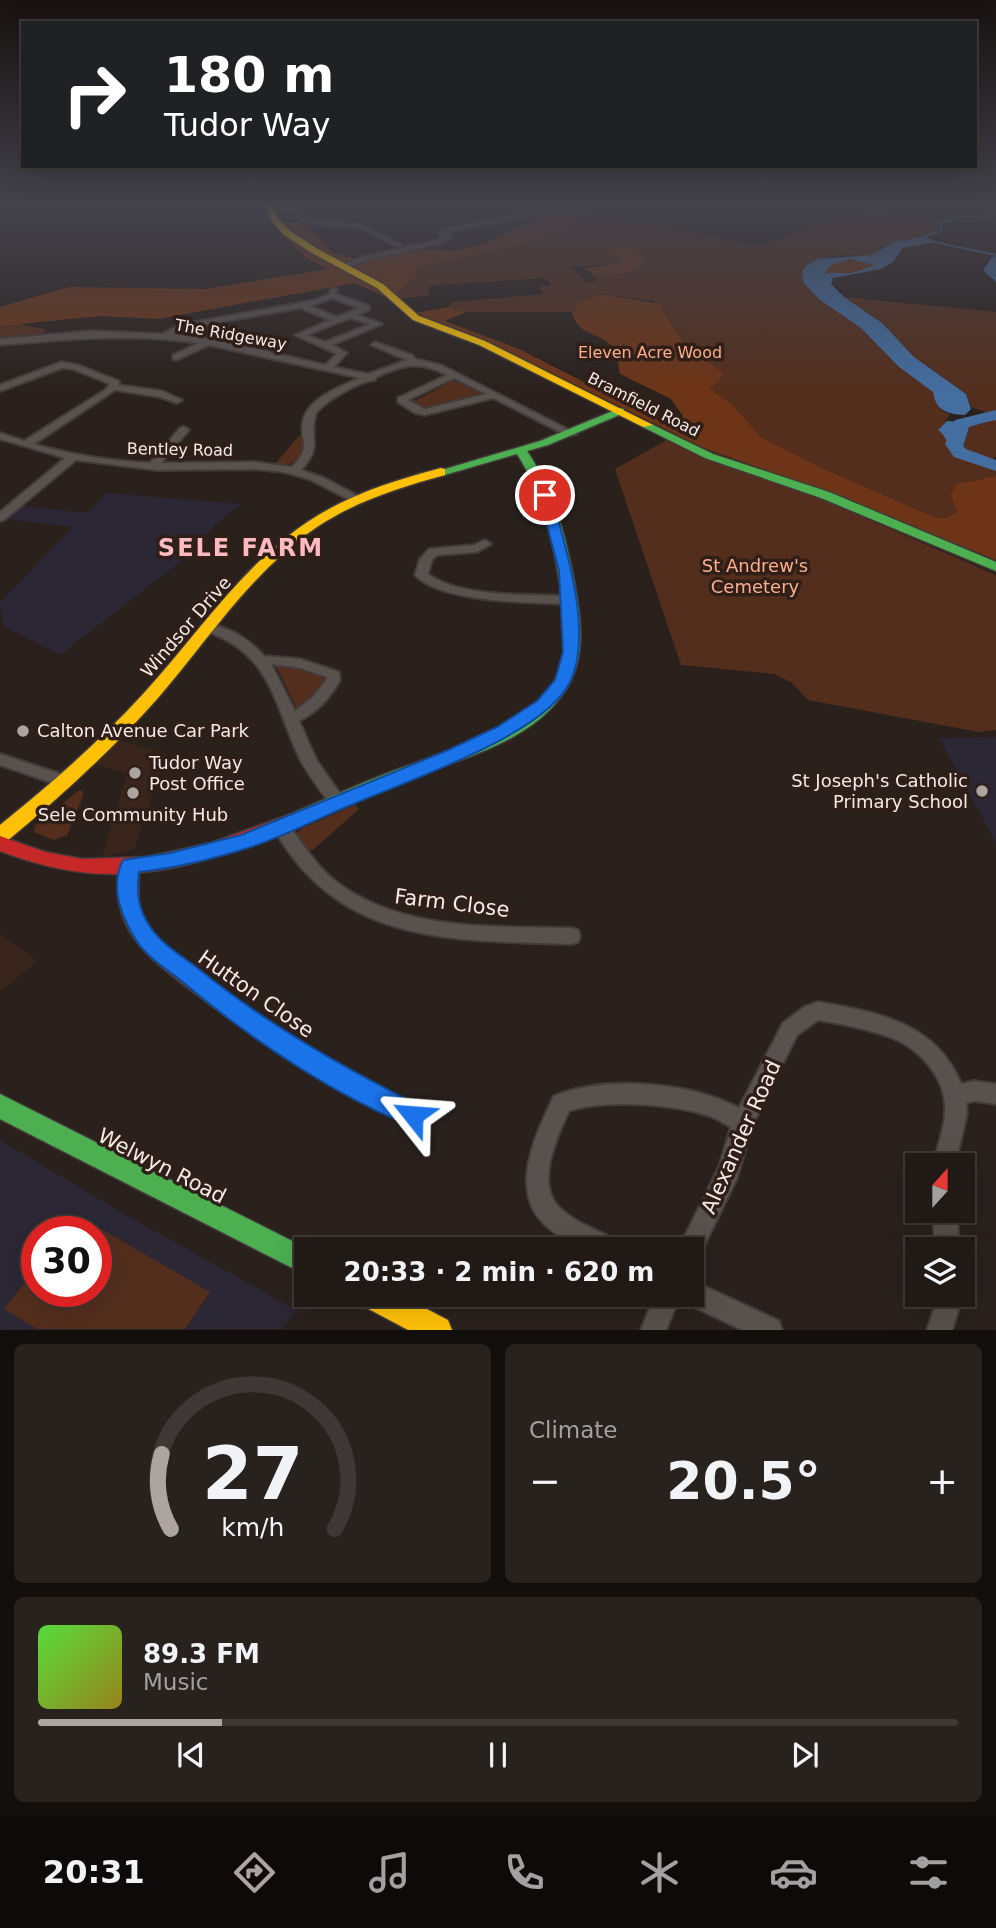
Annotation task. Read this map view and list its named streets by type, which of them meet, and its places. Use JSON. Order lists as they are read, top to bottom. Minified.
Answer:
{"streets":{"street":["The Ridgeway","Bramfield Road","Bentley Road","Windsor Drive","Farm Close","Hutton Close","Alexander Road","Welwyn Road"]},"crossings":[["Bramfield Road","Windsor Drive"],["Bentley Road","Windsor Drive"]],"districts":["SELE FARM"],"parks":["Eleven Acre Wood","St Andrew's Cemetery"],"places":["Calton Avenue Car Park","Tudor Way Post Office","St Joseph's Catholic Primary School","Sele Community Hub"],"north":"top","page":{"turn":["180 m","Tudor Way"],"limit":"30","trip":"20:33 · 2 min · 620 m","tile":"Climate","heat":["−","20.5°","+"],"song":["89.3 FM","Music"],"tabs":"20:31","gauge":["27","km/h"]}}
